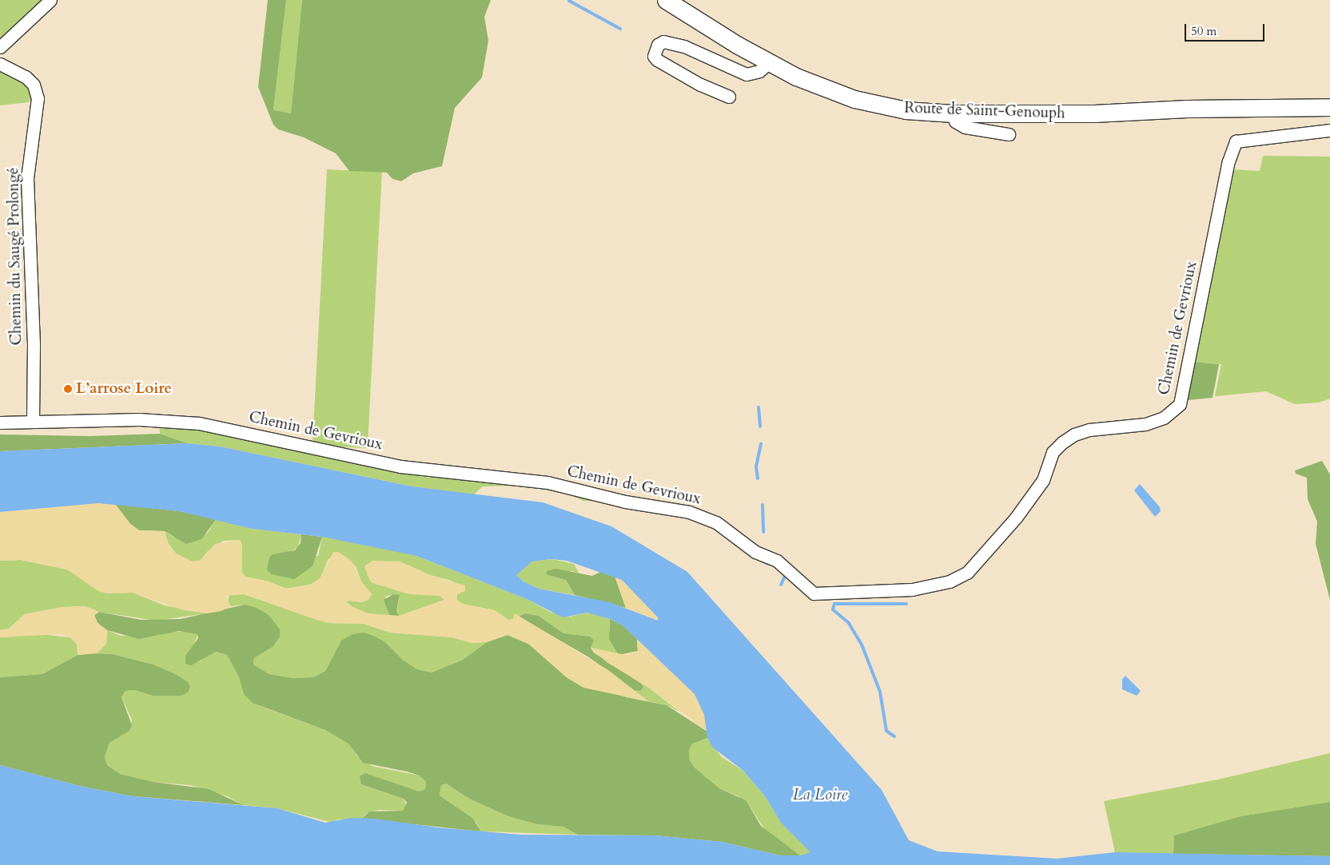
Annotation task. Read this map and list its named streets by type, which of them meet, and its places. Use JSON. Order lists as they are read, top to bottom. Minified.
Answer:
{"streets":{"street":["Route de Saint-Genouph","Chemin du Saugé Prolongé","Chemin de Gevrioux"]},"crossings":[["Chemin du Saugé Prolongé","Chemin de Gevrioux"]],"water":["La Loire"],"places":["L’arrose Loire"],"scale_bar":"50 m"}
